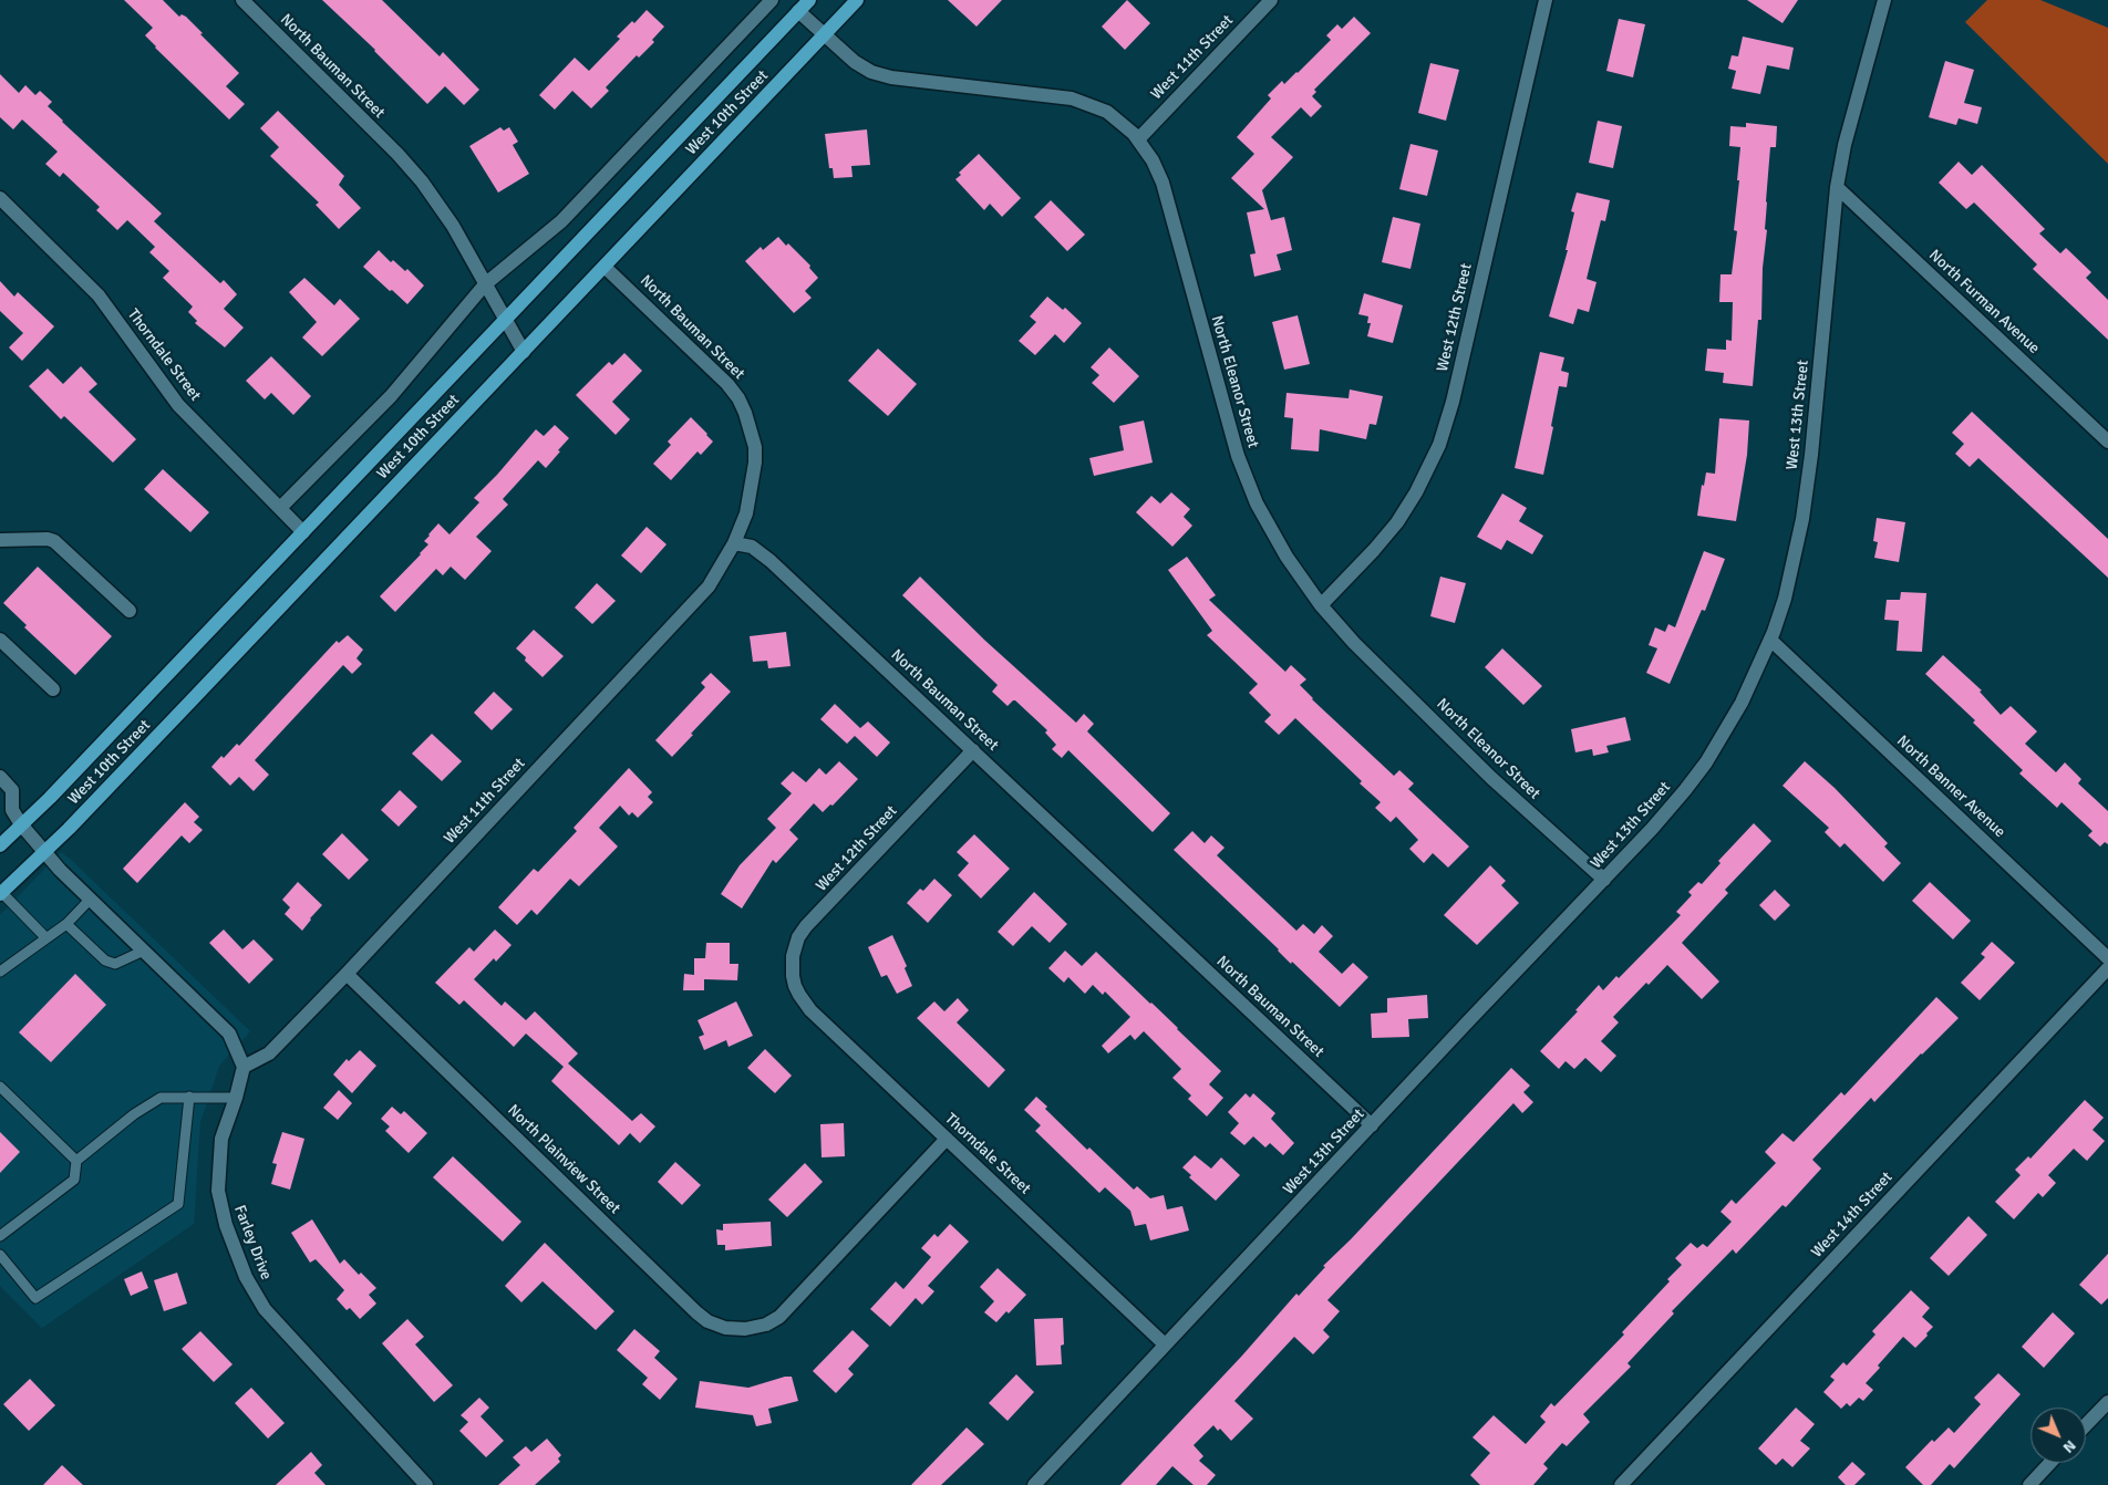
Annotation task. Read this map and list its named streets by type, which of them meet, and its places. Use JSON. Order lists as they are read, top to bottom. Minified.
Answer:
{"streets":{"main road":["West 10th Street"],"street":["West 11th Street","North Bauman Street","North Furman Avenue","West 12th Street","Thorndale Street","North Eleanor Street","West 13th Street","North Banner Avenue","North Plainview Street","West 14th Street","Farley Drive"]},"crossings":[["West 11th Street","North Bauman Street"],["West 11th Street","North Eleanor Street"],["West 11th Street","North Plainview Street"],["West 11th Street","Farley Drive"],["North Bauman Street","West 10th Street"],["North Bauman Street","West 12th Street"],["North Bauman Street","West 13th Street"],["West 10th Street","Thorndale Street"],["West 10th Street","North Eleanor Street"],["North Furman Avenue","West 13th Street"],["West 12th Street","Thorndale Street"],["West 12th Street","North Eleanor Street"],["Thorndale Street","West 13th Street"],["Thorndale Street","North Plainview Street"],["North Eleanor Street","West 13th Street"],["West 13th Street","North Banner Avenue"]],"north":"bottom right"}
